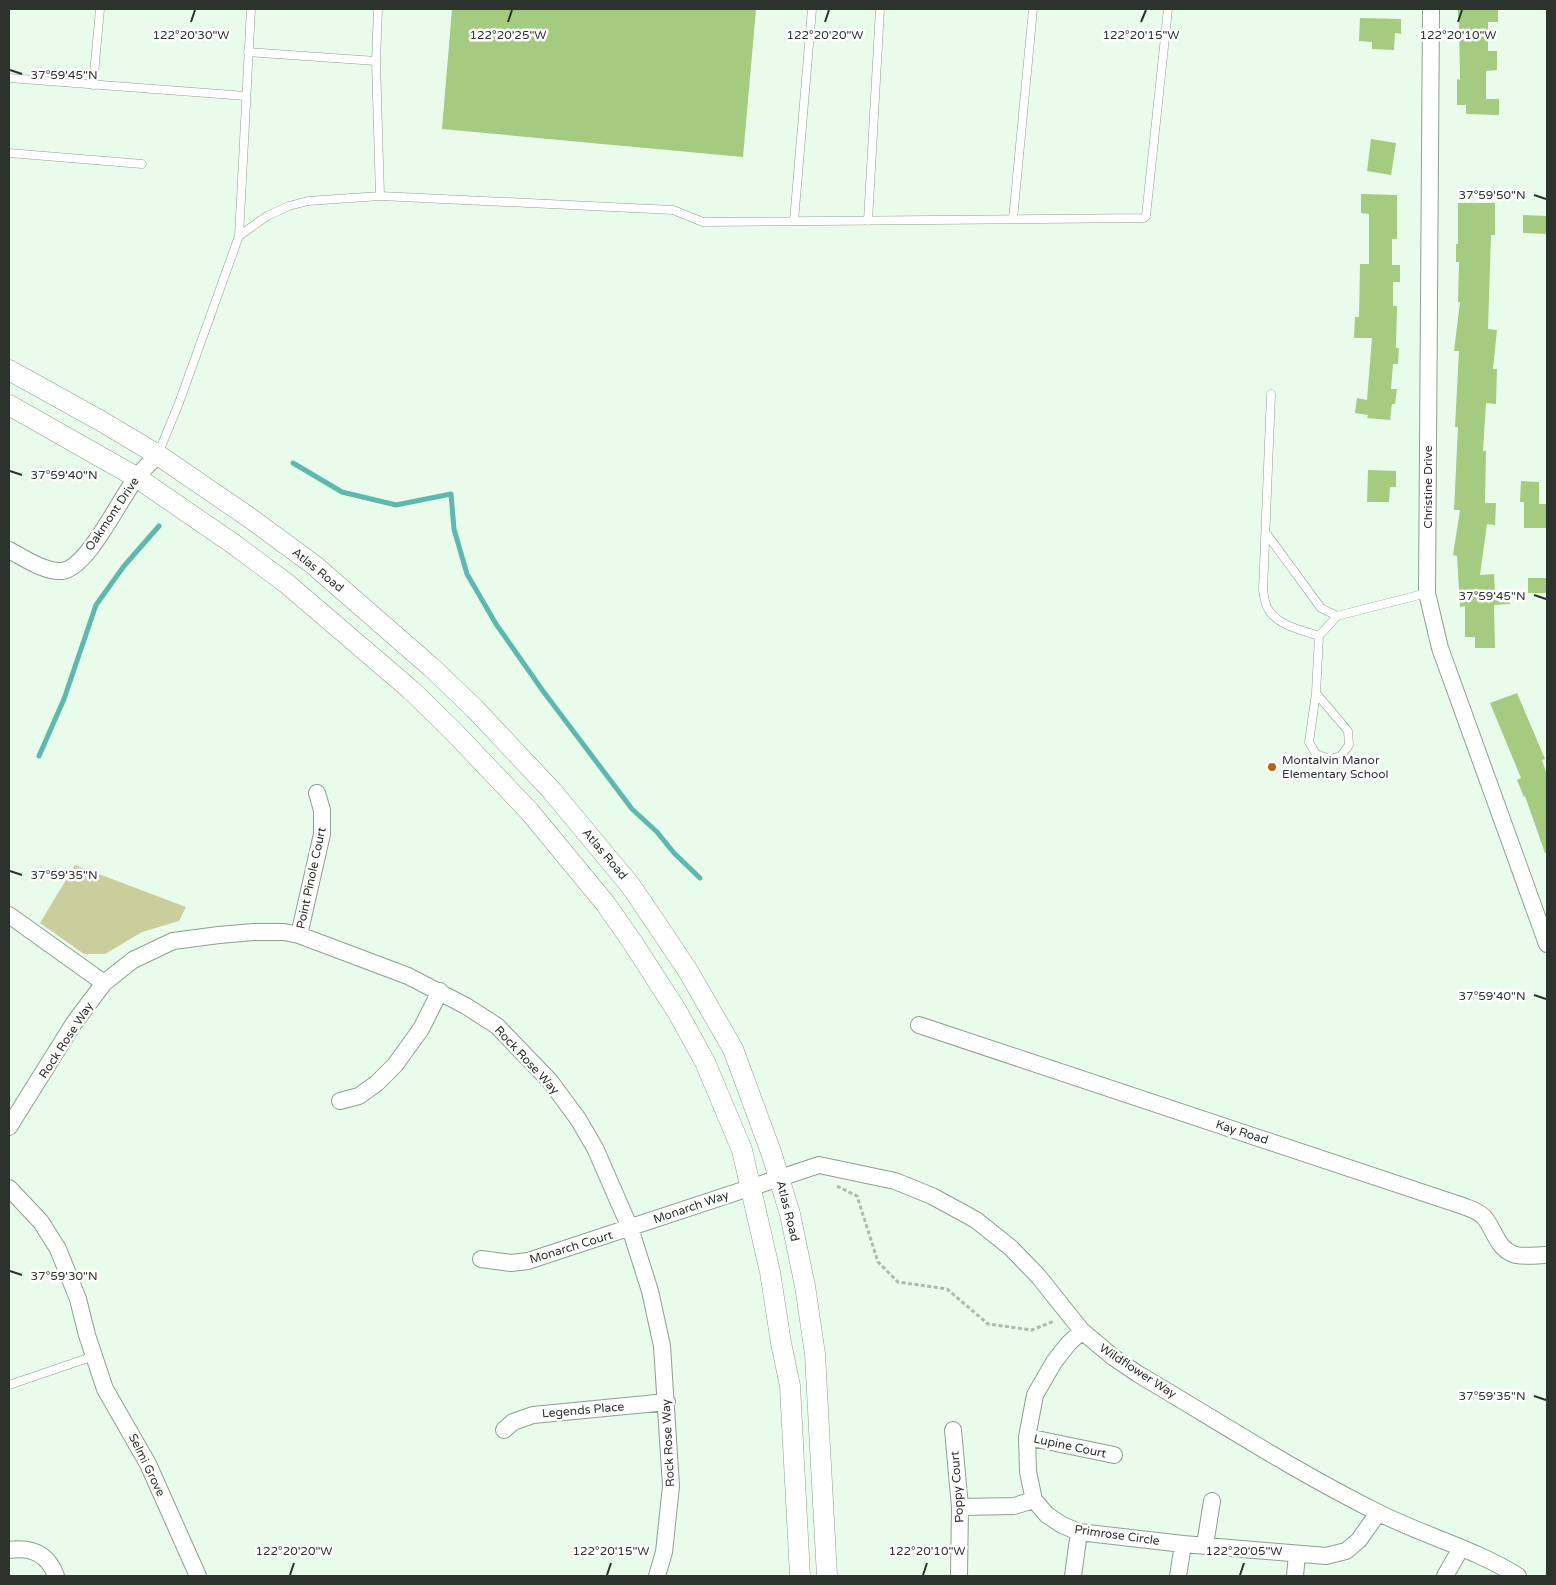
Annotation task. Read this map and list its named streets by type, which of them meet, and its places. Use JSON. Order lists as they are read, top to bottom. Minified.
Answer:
{"streets":{"street":["Christine Drive","Oakmont Drive","Atlas Road","Point Pinole Court","Rock Rose Way","Kay Road","Monarch Way","Monarch Court","Wildflower Way","Legends Place","Lupine Court","Selmi Grove","Poppy Court","Primrose Circle"]},"crossings":[["Oakmont Drive","Atlas Road"],["Atlas Road","Wildflower Way"],["Point Pinole Court","Rock Rose Way"],["Rock Rose Way","Monarch Way"],["Rock Rose Way","Monarch Court"],["Rock Rose Way","Legends Place"],["Monarch Way","Monarch Court"],["Monarch Way","Wildflower Way"],["Wildflower Way","Primrose Circle"]],"places":["Montalvin Manor Elementary School"],"coordinates":["122°20'30\"W","122°20'25\"W","122°20'20\"W","122°20'15\"W","122°20'10\"W","37°59'45\"N","37°59'50\"N","37°59'40\"N","37°59'35\"N","37°59'30\"N","122°20'05\"W"]}
